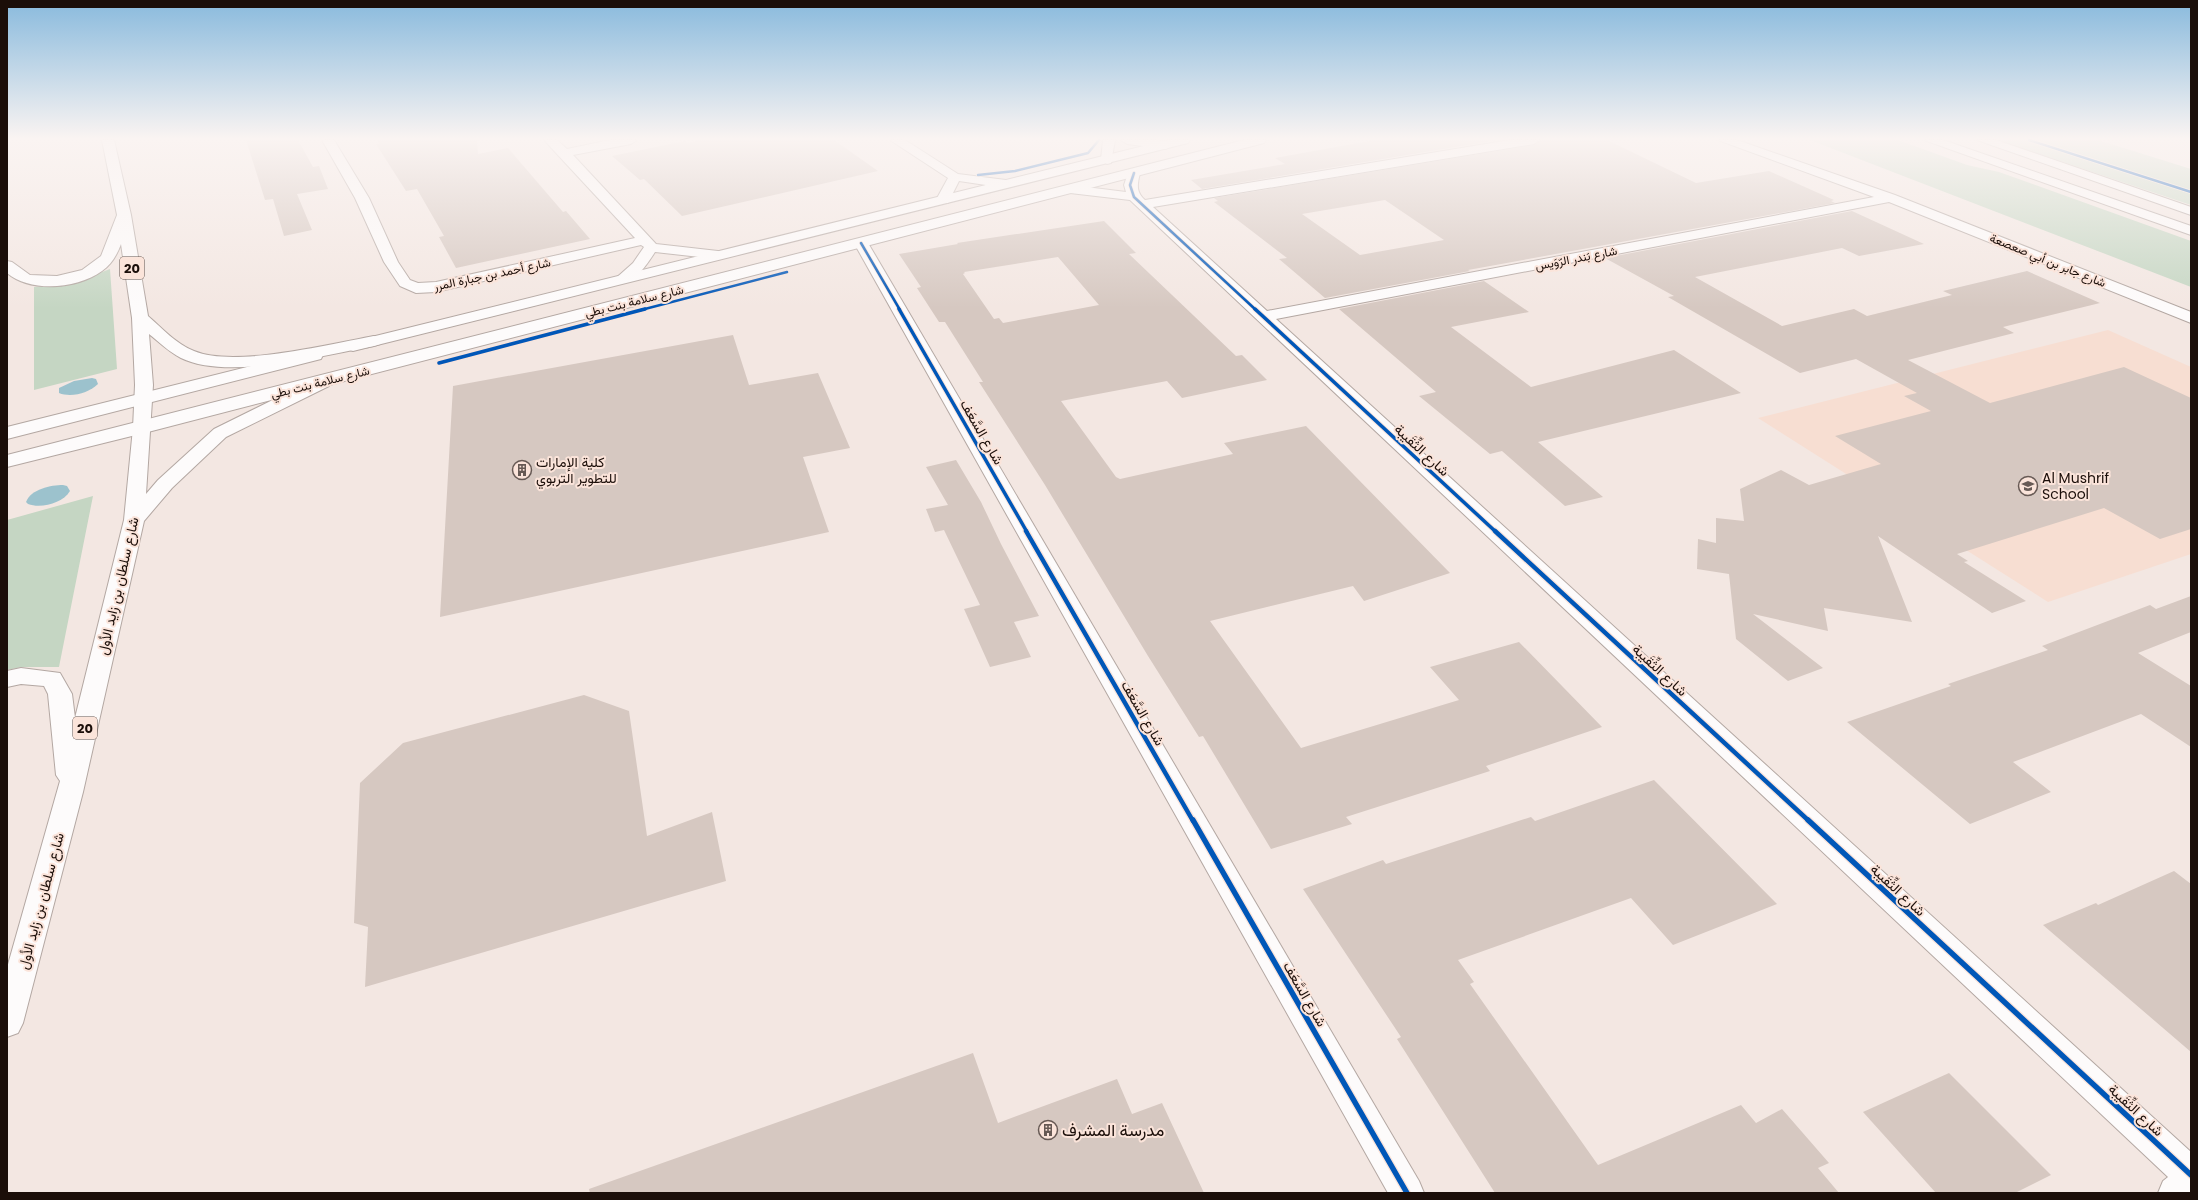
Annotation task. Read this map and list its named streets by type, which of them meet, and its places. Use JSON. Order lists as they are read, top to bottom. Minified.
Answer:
{"streets":{"street":["شارع بَندر الرّوَيس","شارع جابر بن أبي صعصعة","20","شارع أحمد بن جبارة المرر","شارع سلامة بنت بطي","شارع السَّعَف","شارع الثِّقَيبة","شارع سلطان بن زايد الأول"]},"crossings":[["شارع بَندر الرّوَيس","شارع جابر بن أبي صعصعة"],["شارع بَندر الرّوَيس","شارع الثِّقَيبة"],["شارع سلامة بنت بطي","شارع السَّعَف"],["شارع سلامة بنت بطي","شارع سلطان بن زايد الأول"]],"places":{"building":["كلية الإمارات للتطوير التربوي","مدرسة المشرف"],"school or university":["Al Mushrif School"]}}
